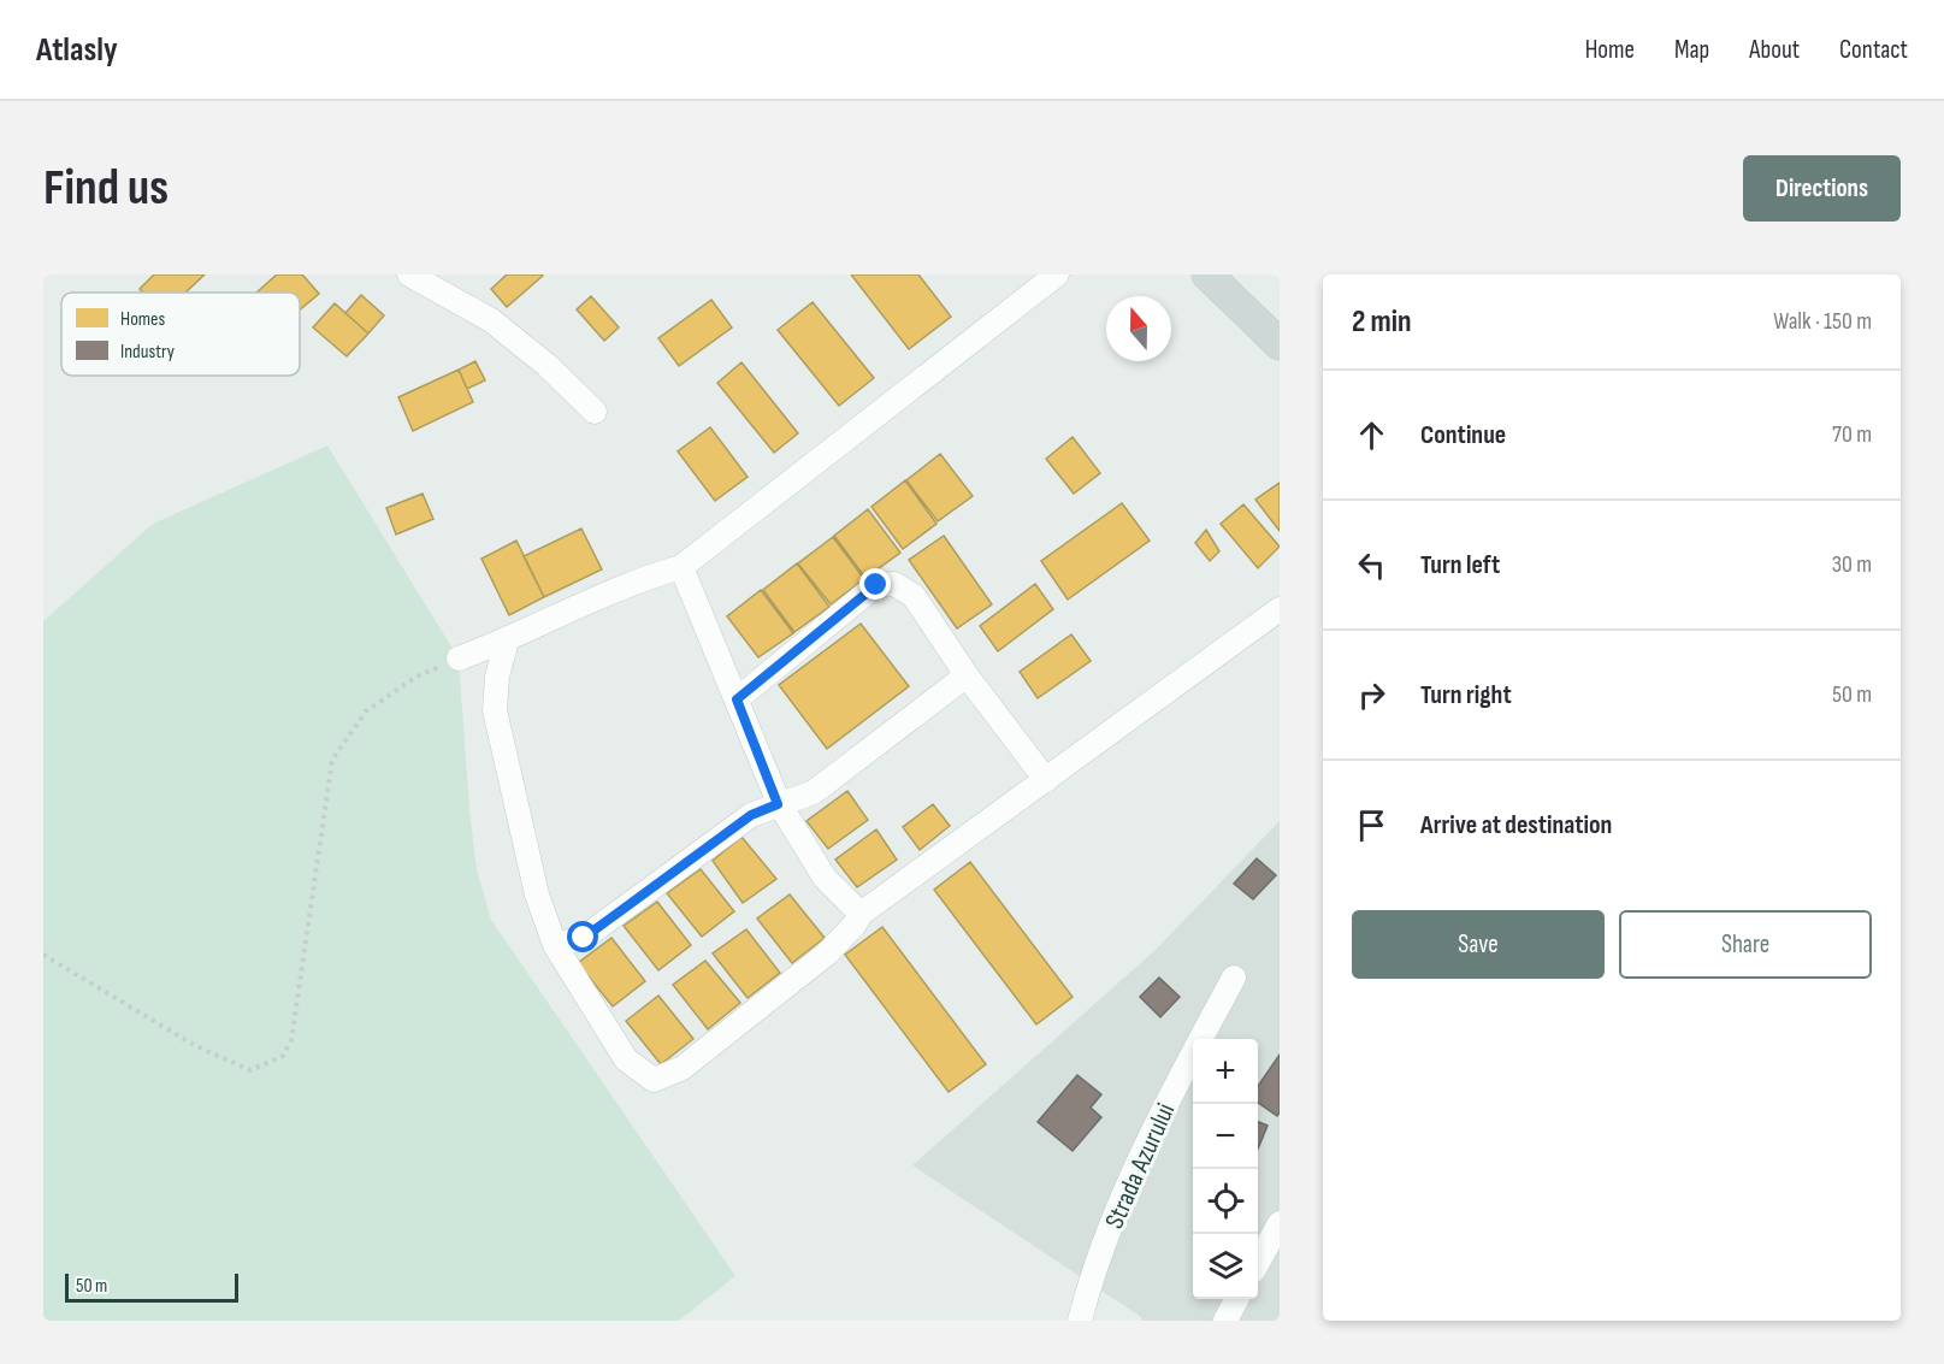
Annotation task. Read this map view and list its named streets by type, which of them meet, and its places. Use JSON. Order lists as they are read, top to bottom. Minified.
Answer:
{"streets":{"street":["Strada Azurului"]},"legend":["Homes","Industry"],"scale_bar":"50 m","north":"top","page":{"header":"Atlasly","nav":["Home","Map","About","Contact"],"buttons":["Directions",["Save","Share"]],"title":"Find us","heading":["2 min","Walk · 150 m"],"list":[["Continue","70 m"],["Turn left","30 m"],["Turn right","50 m"],"Arrive at destination"],"map_buttons":["+","−"],"scale":"50 m"}}
